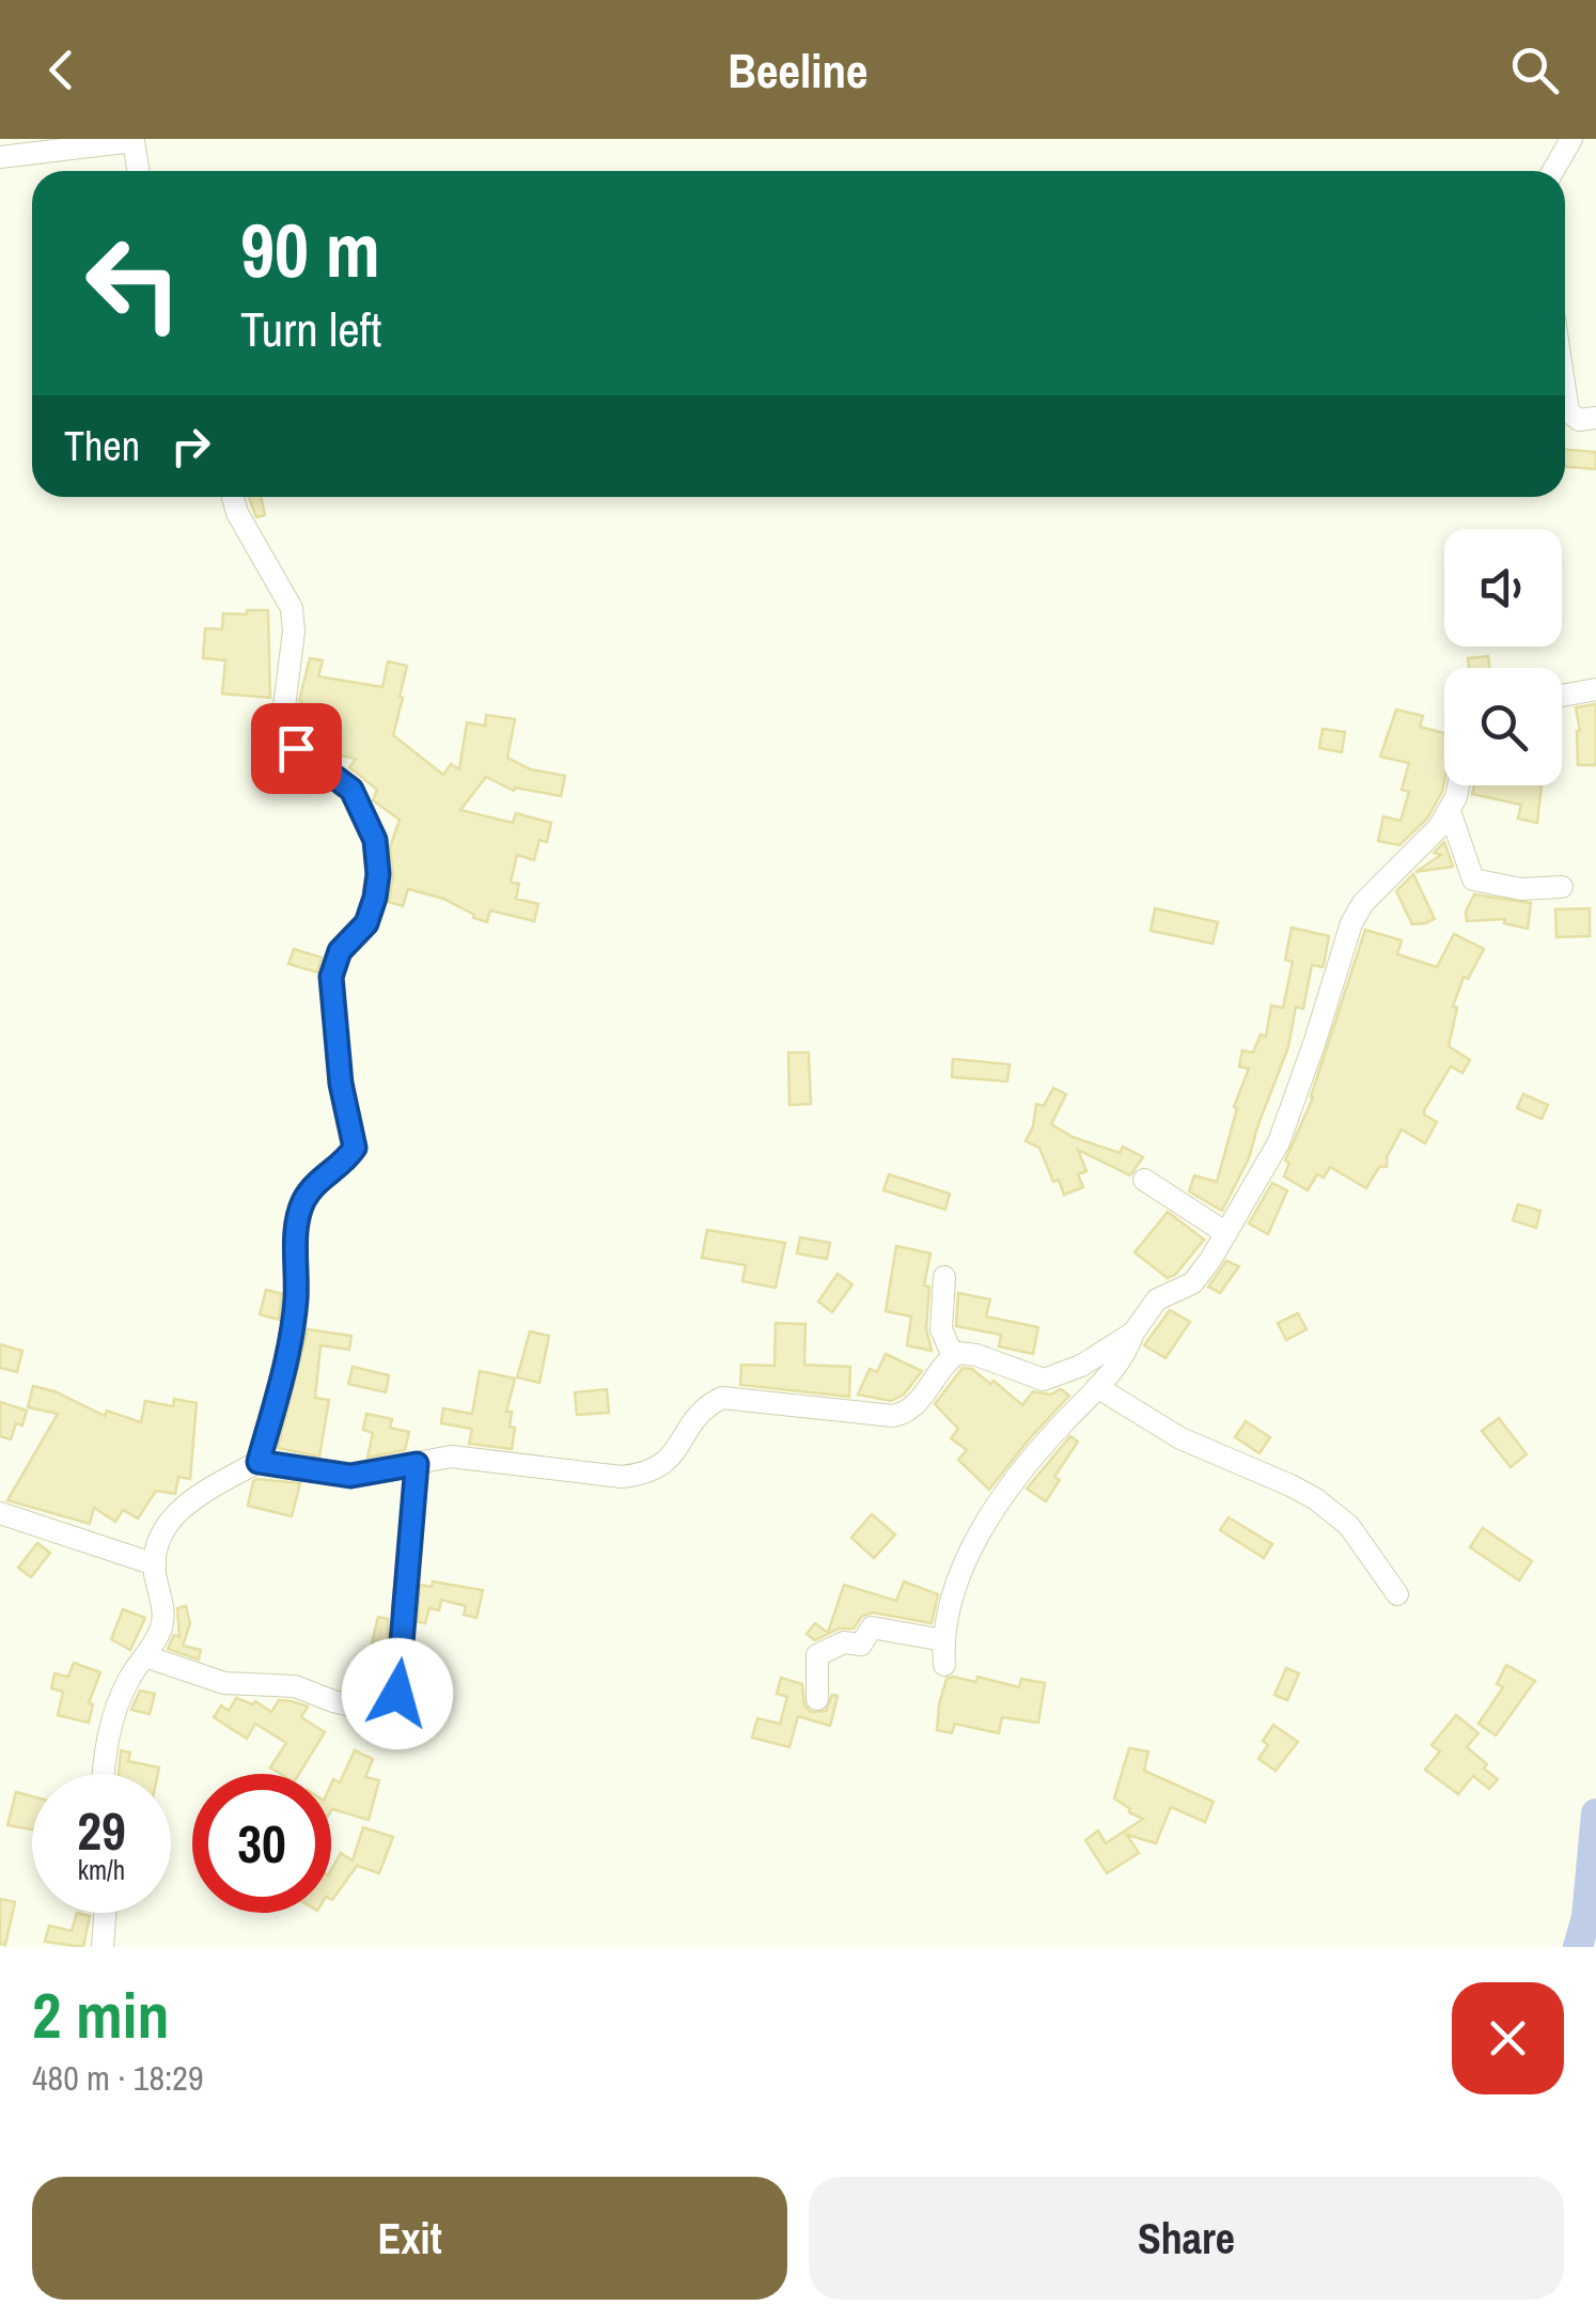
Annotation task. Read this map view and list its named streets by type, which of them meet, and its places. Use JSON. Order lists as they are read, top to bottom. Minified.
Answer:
{"page":{"header":"Beeline","turn":["90 m","Turn left"],"then":"Then","speed":"29 km/h","limit":"30","heading":["2 min","480 m · 18:29"],"buttons":["Exit","Share"]}}
